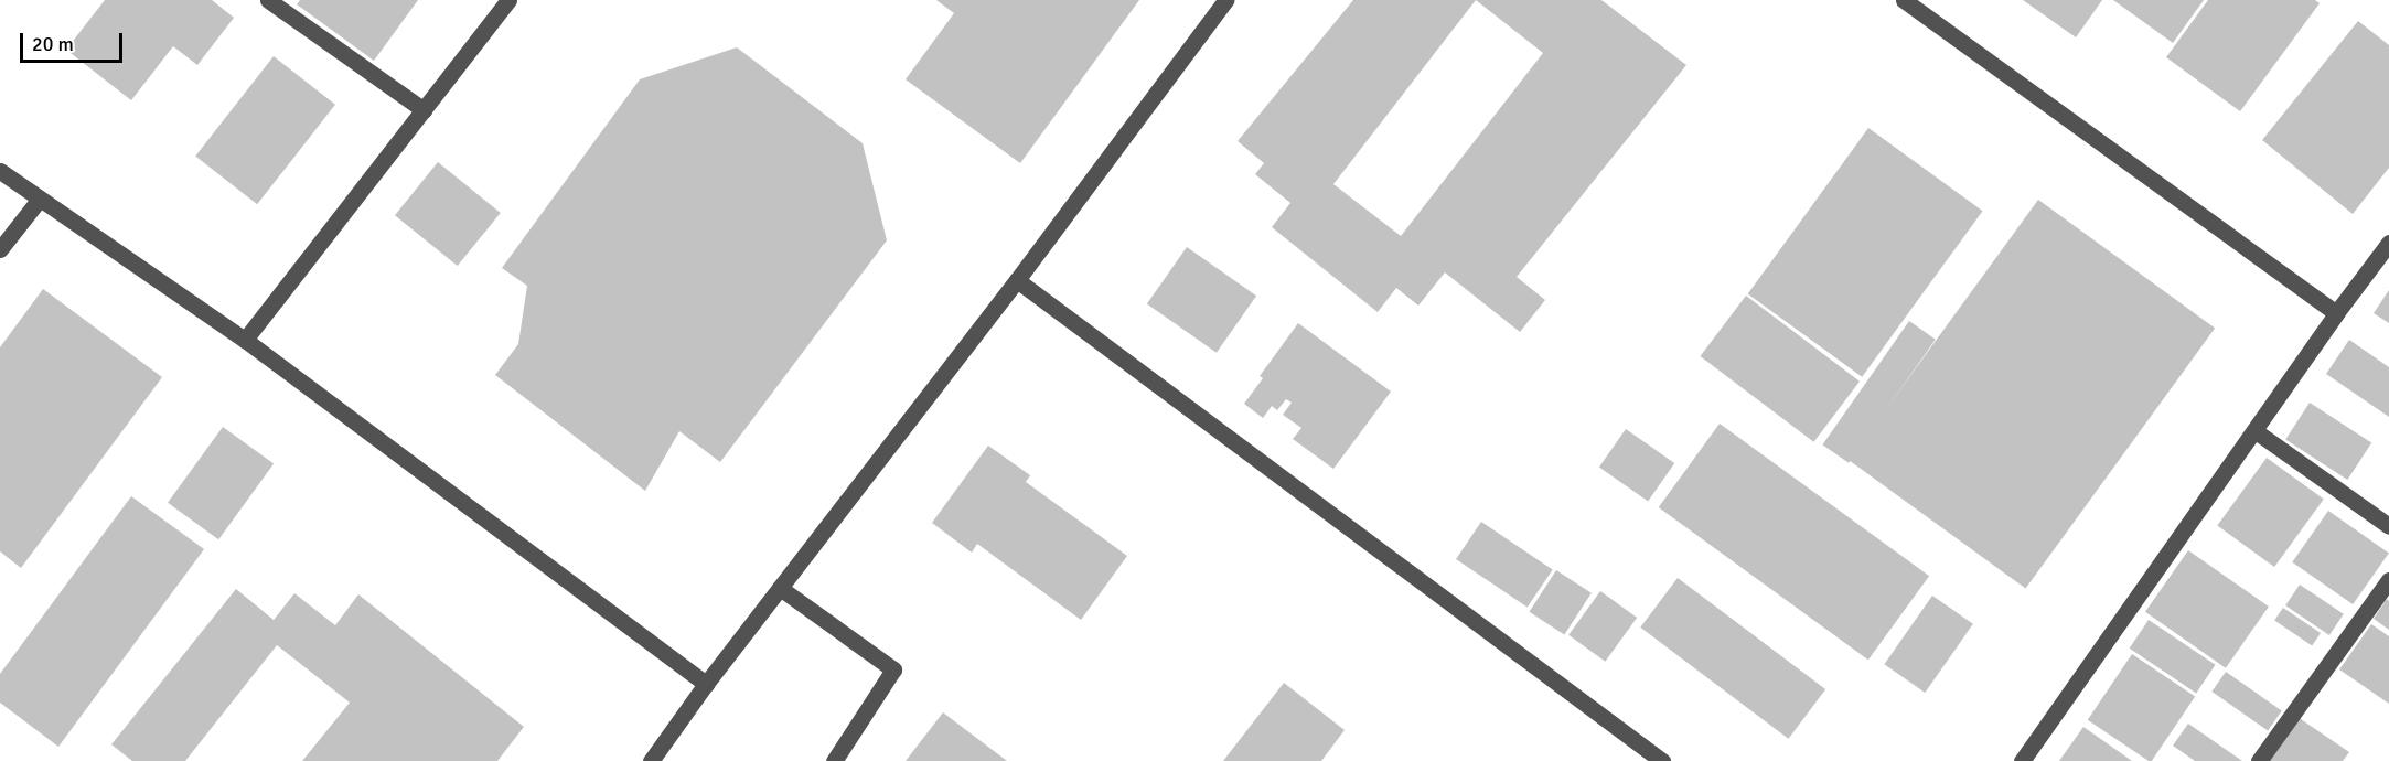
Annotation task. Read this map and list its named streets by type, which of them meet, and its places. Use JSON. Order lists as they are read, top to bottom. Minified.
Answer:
{"scale_bar":"20 m"}
